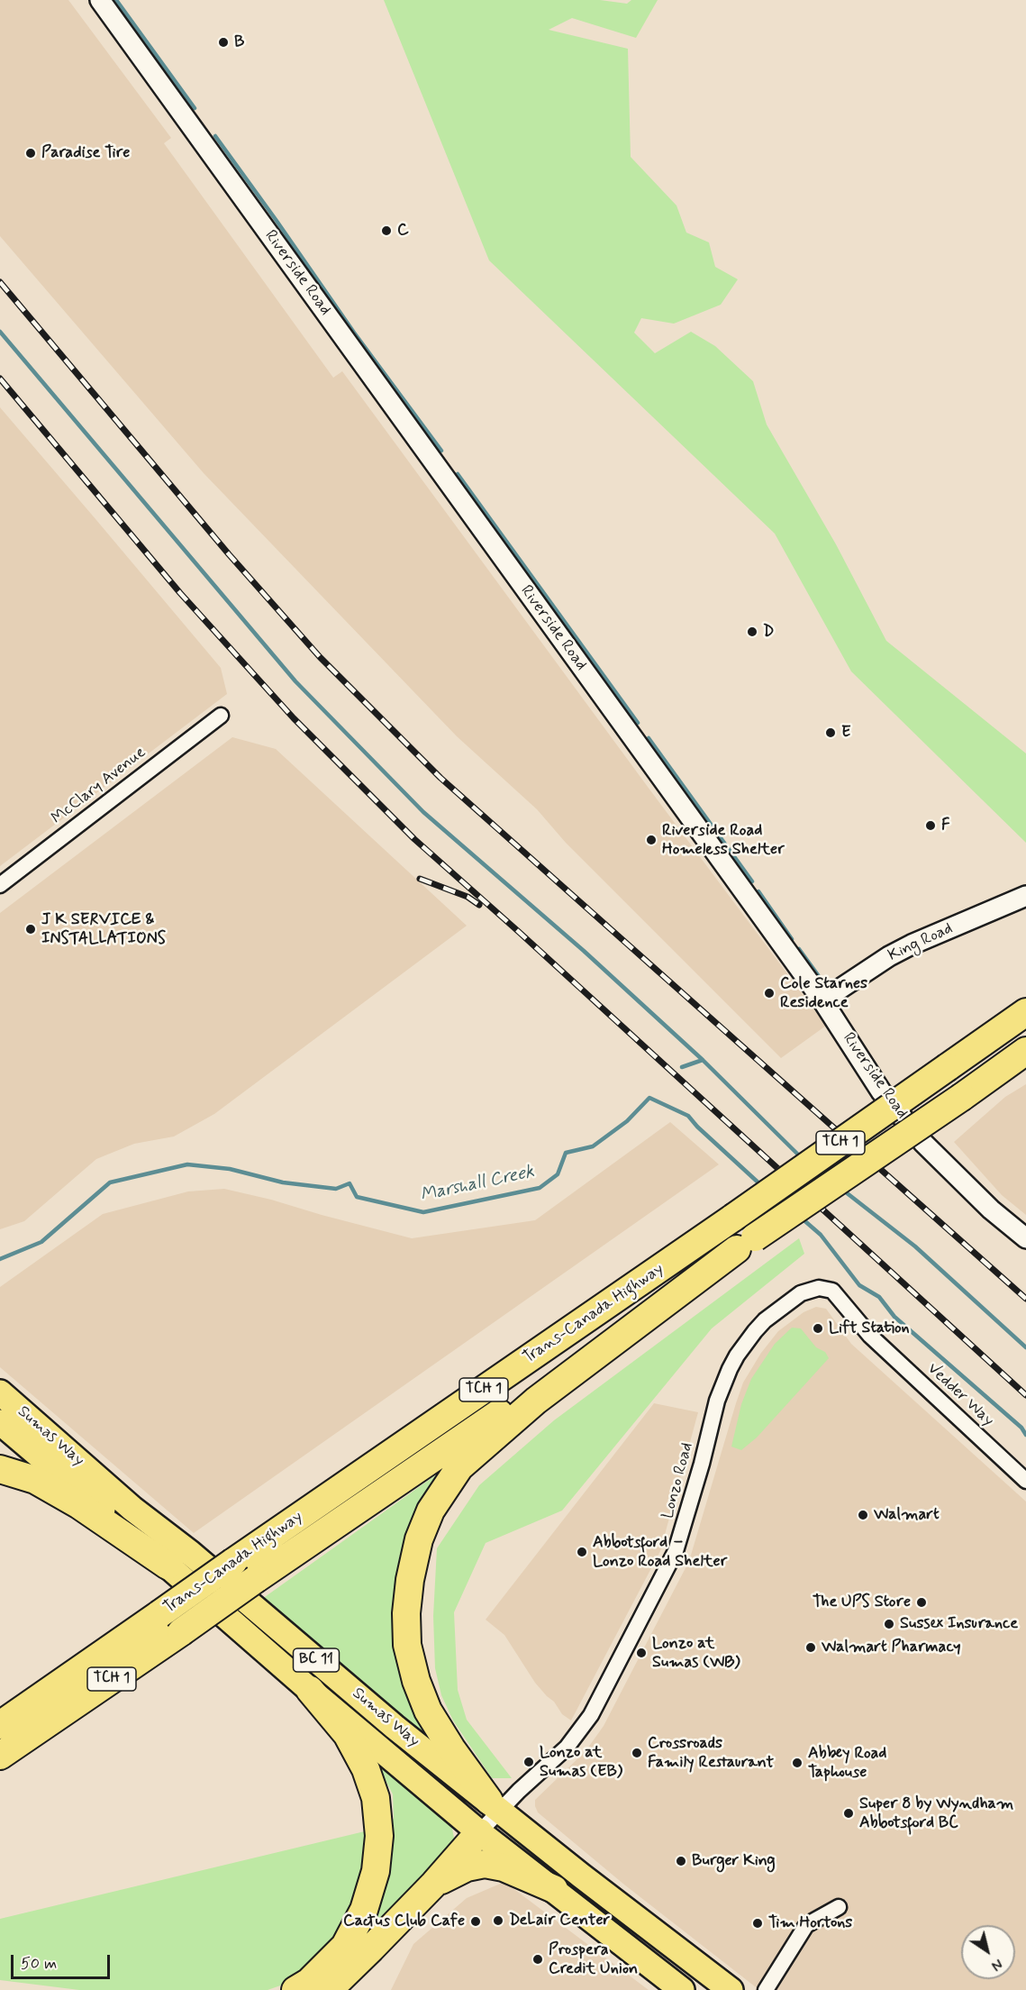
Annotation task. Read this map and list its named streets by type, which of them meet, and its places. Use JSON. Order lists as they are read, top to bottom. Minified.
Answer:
{"streets":{"highway":["TCH 1","Trans-Canada Highway","Sumas Way","BC 11"],"street":["Riverside Road","McClary Avenue","King Road","Vedder Way","Lonzo Road"]},"crossings":[["Riverside Road","King Road"],["Vedder Way","Lonzo Road"],["Sumas Way","Lonzo Road"]],"water":["Marshall Creek"],"places":["B","Paradise Tire","C","D","E","F","Riverside Road Homeless Shelter","J K SERVICE & INSTALLATIONS","Cole Starnes Residence","Lift Station","Walmart","Abbotsford – Lonzo Road Shelter","The UPS Store","Sussex Insurance","Walmart Pharmacy","Lonzo at Sumas (WB)","Crossroads Family Restaurant","Lonzo at Sumas (EB)","Abbey Road Taphouse","Super 8 by Wyndham Abbotsford BC","Burger King","DeLair Center","Cactus Club Cafe","Tim Hortons","Prospera Credit Union"],"scale_bar":"50 m","north":"bottom right"}
